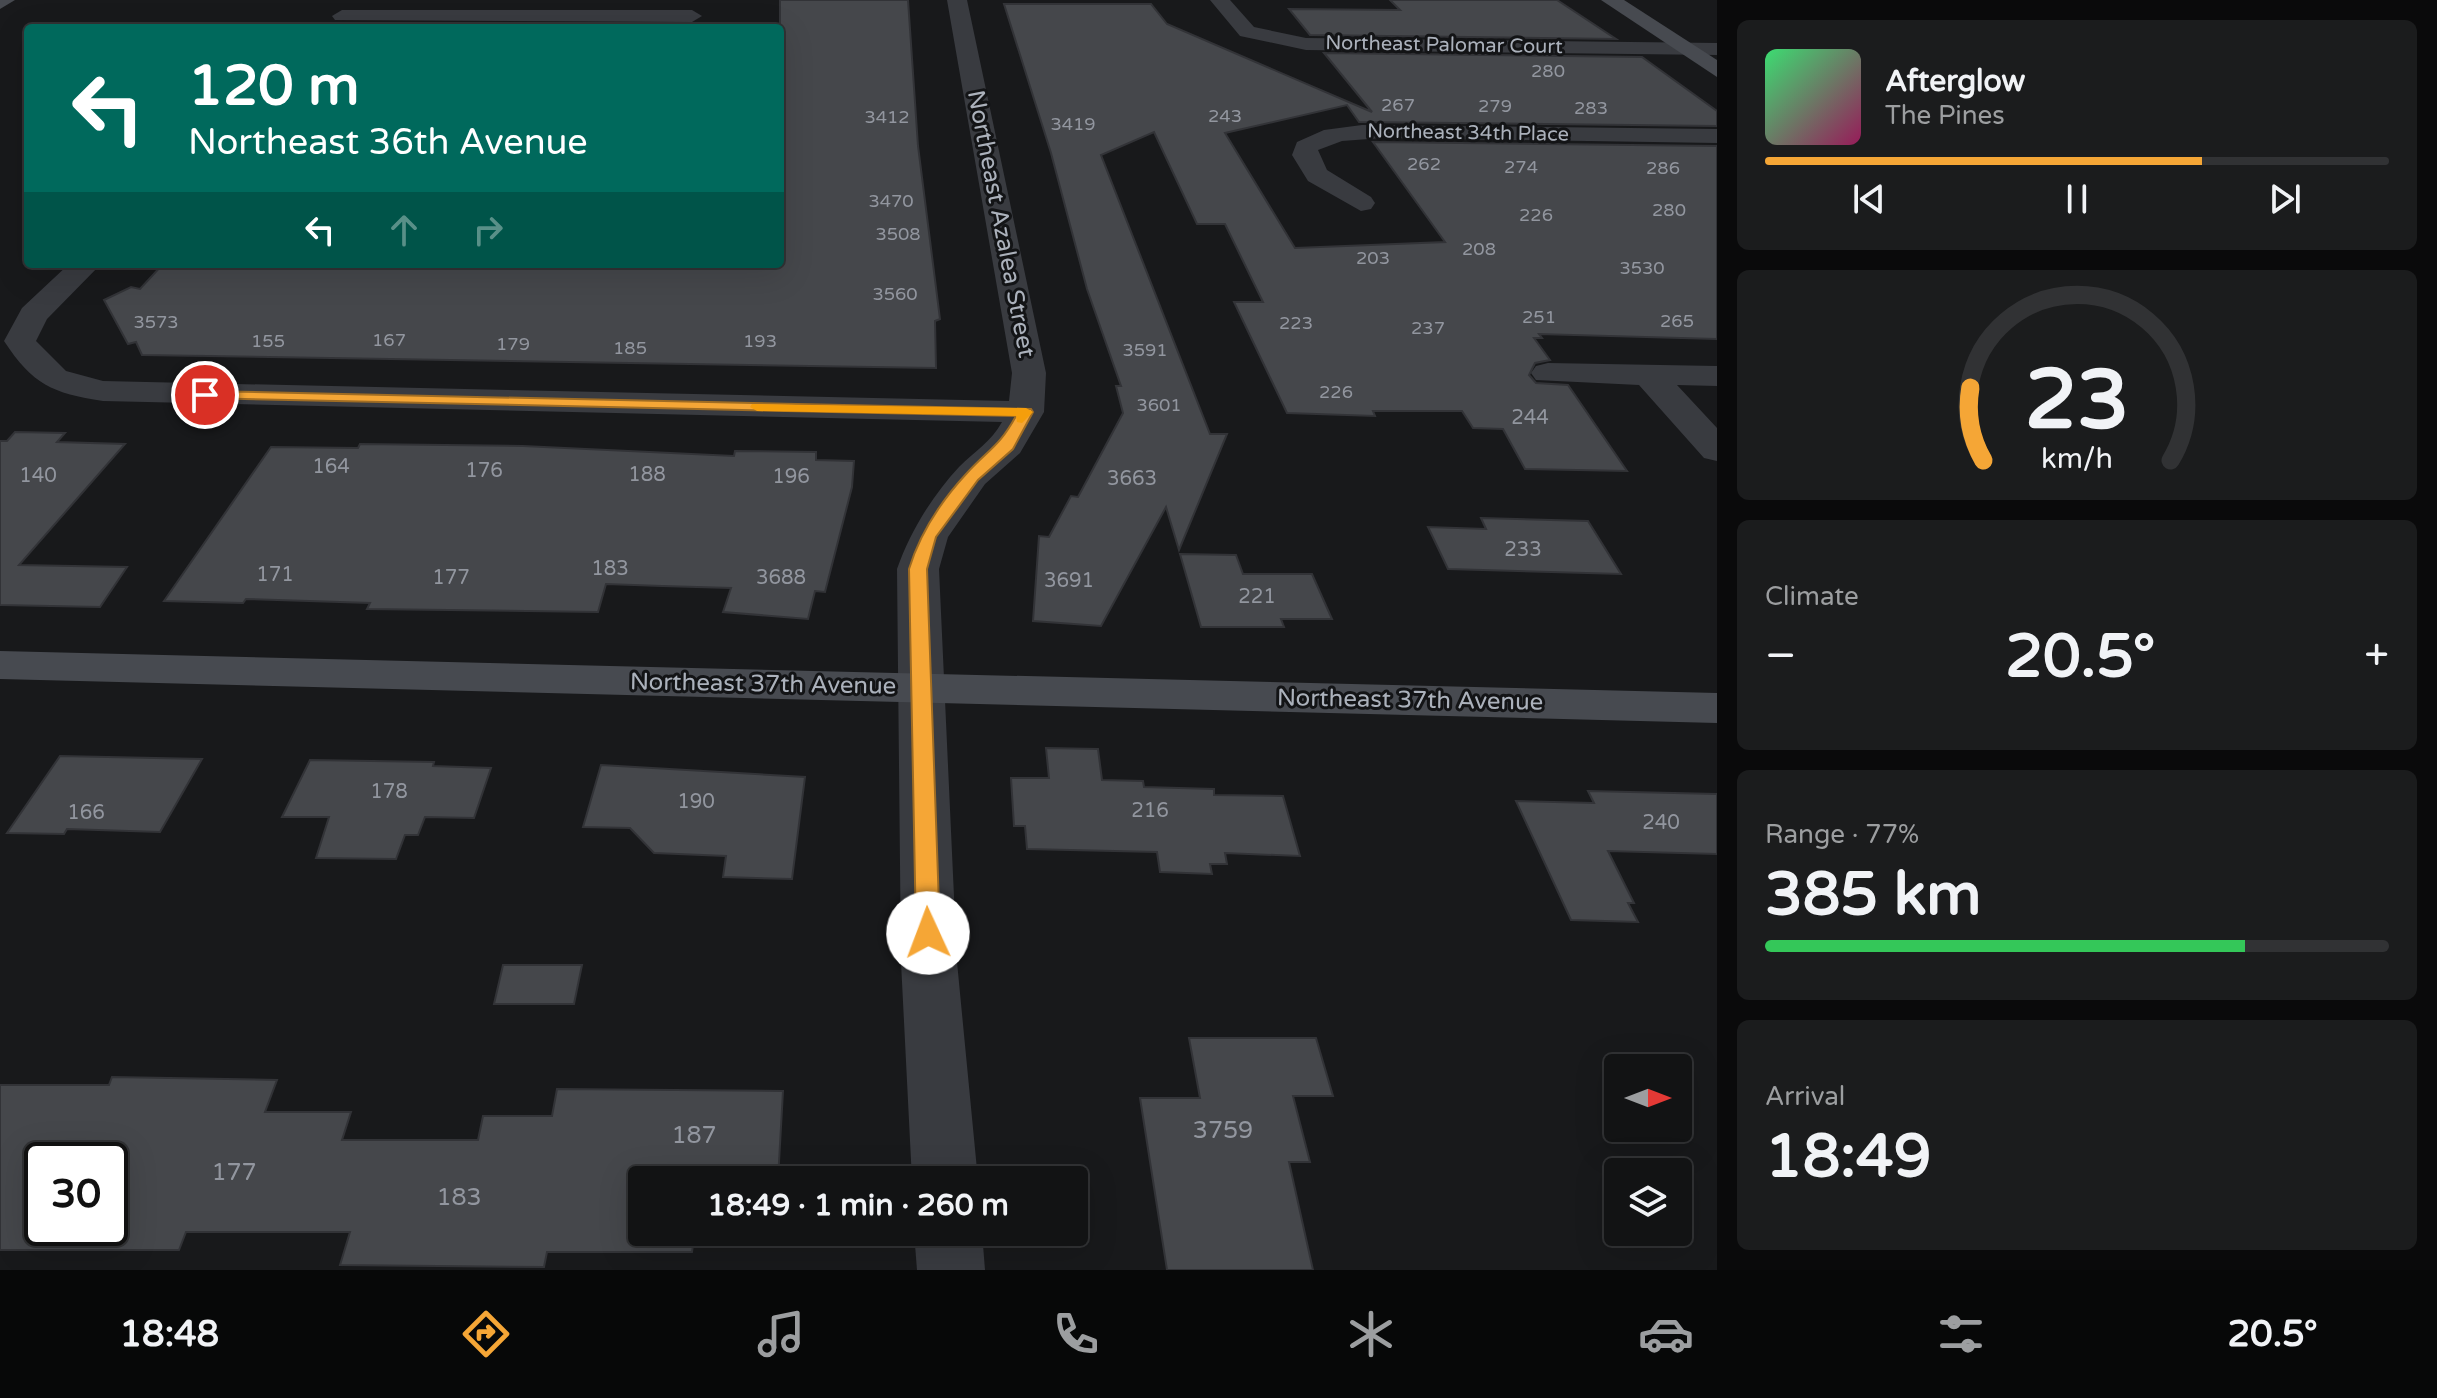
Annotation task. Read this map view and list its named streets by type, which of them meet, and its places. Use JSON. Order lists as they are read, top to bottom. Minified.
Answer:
{"streets":{"street":["Northeast Palomar Court","Northeast 34th Place","Northeast Azalea Street","Northeast 37th Avenue"]},"crossings":[["Northeast Azalea Street","Northeast 37th Avenue"]],"house_numbers":["280","267","279","283","243","3412","3419","262","274","286","3470","280","226","3508","208","203","3530","3560","251","265","3573","223","237","167","155","193","179","185","3591","226","3601","244","164","176","188","140","196","3663","233","183","171","177","3688","3691","221","178","190","216","166","240","3759","187","177","183"],"north":"right","page":{"turn":["120 m","Northeast 36th Avenue"],"song":["Afterglow","The Pines"],"tile":["Climate",["Range · 77%","385 km"],["Arrival","18:49"]],"heat":["−","20.5°","+"],"limit":"30","trip":"18:49 · 1 min · 260 m","tabs":["18:48","20.5°"],"gauge":["23","km/h"]}}
